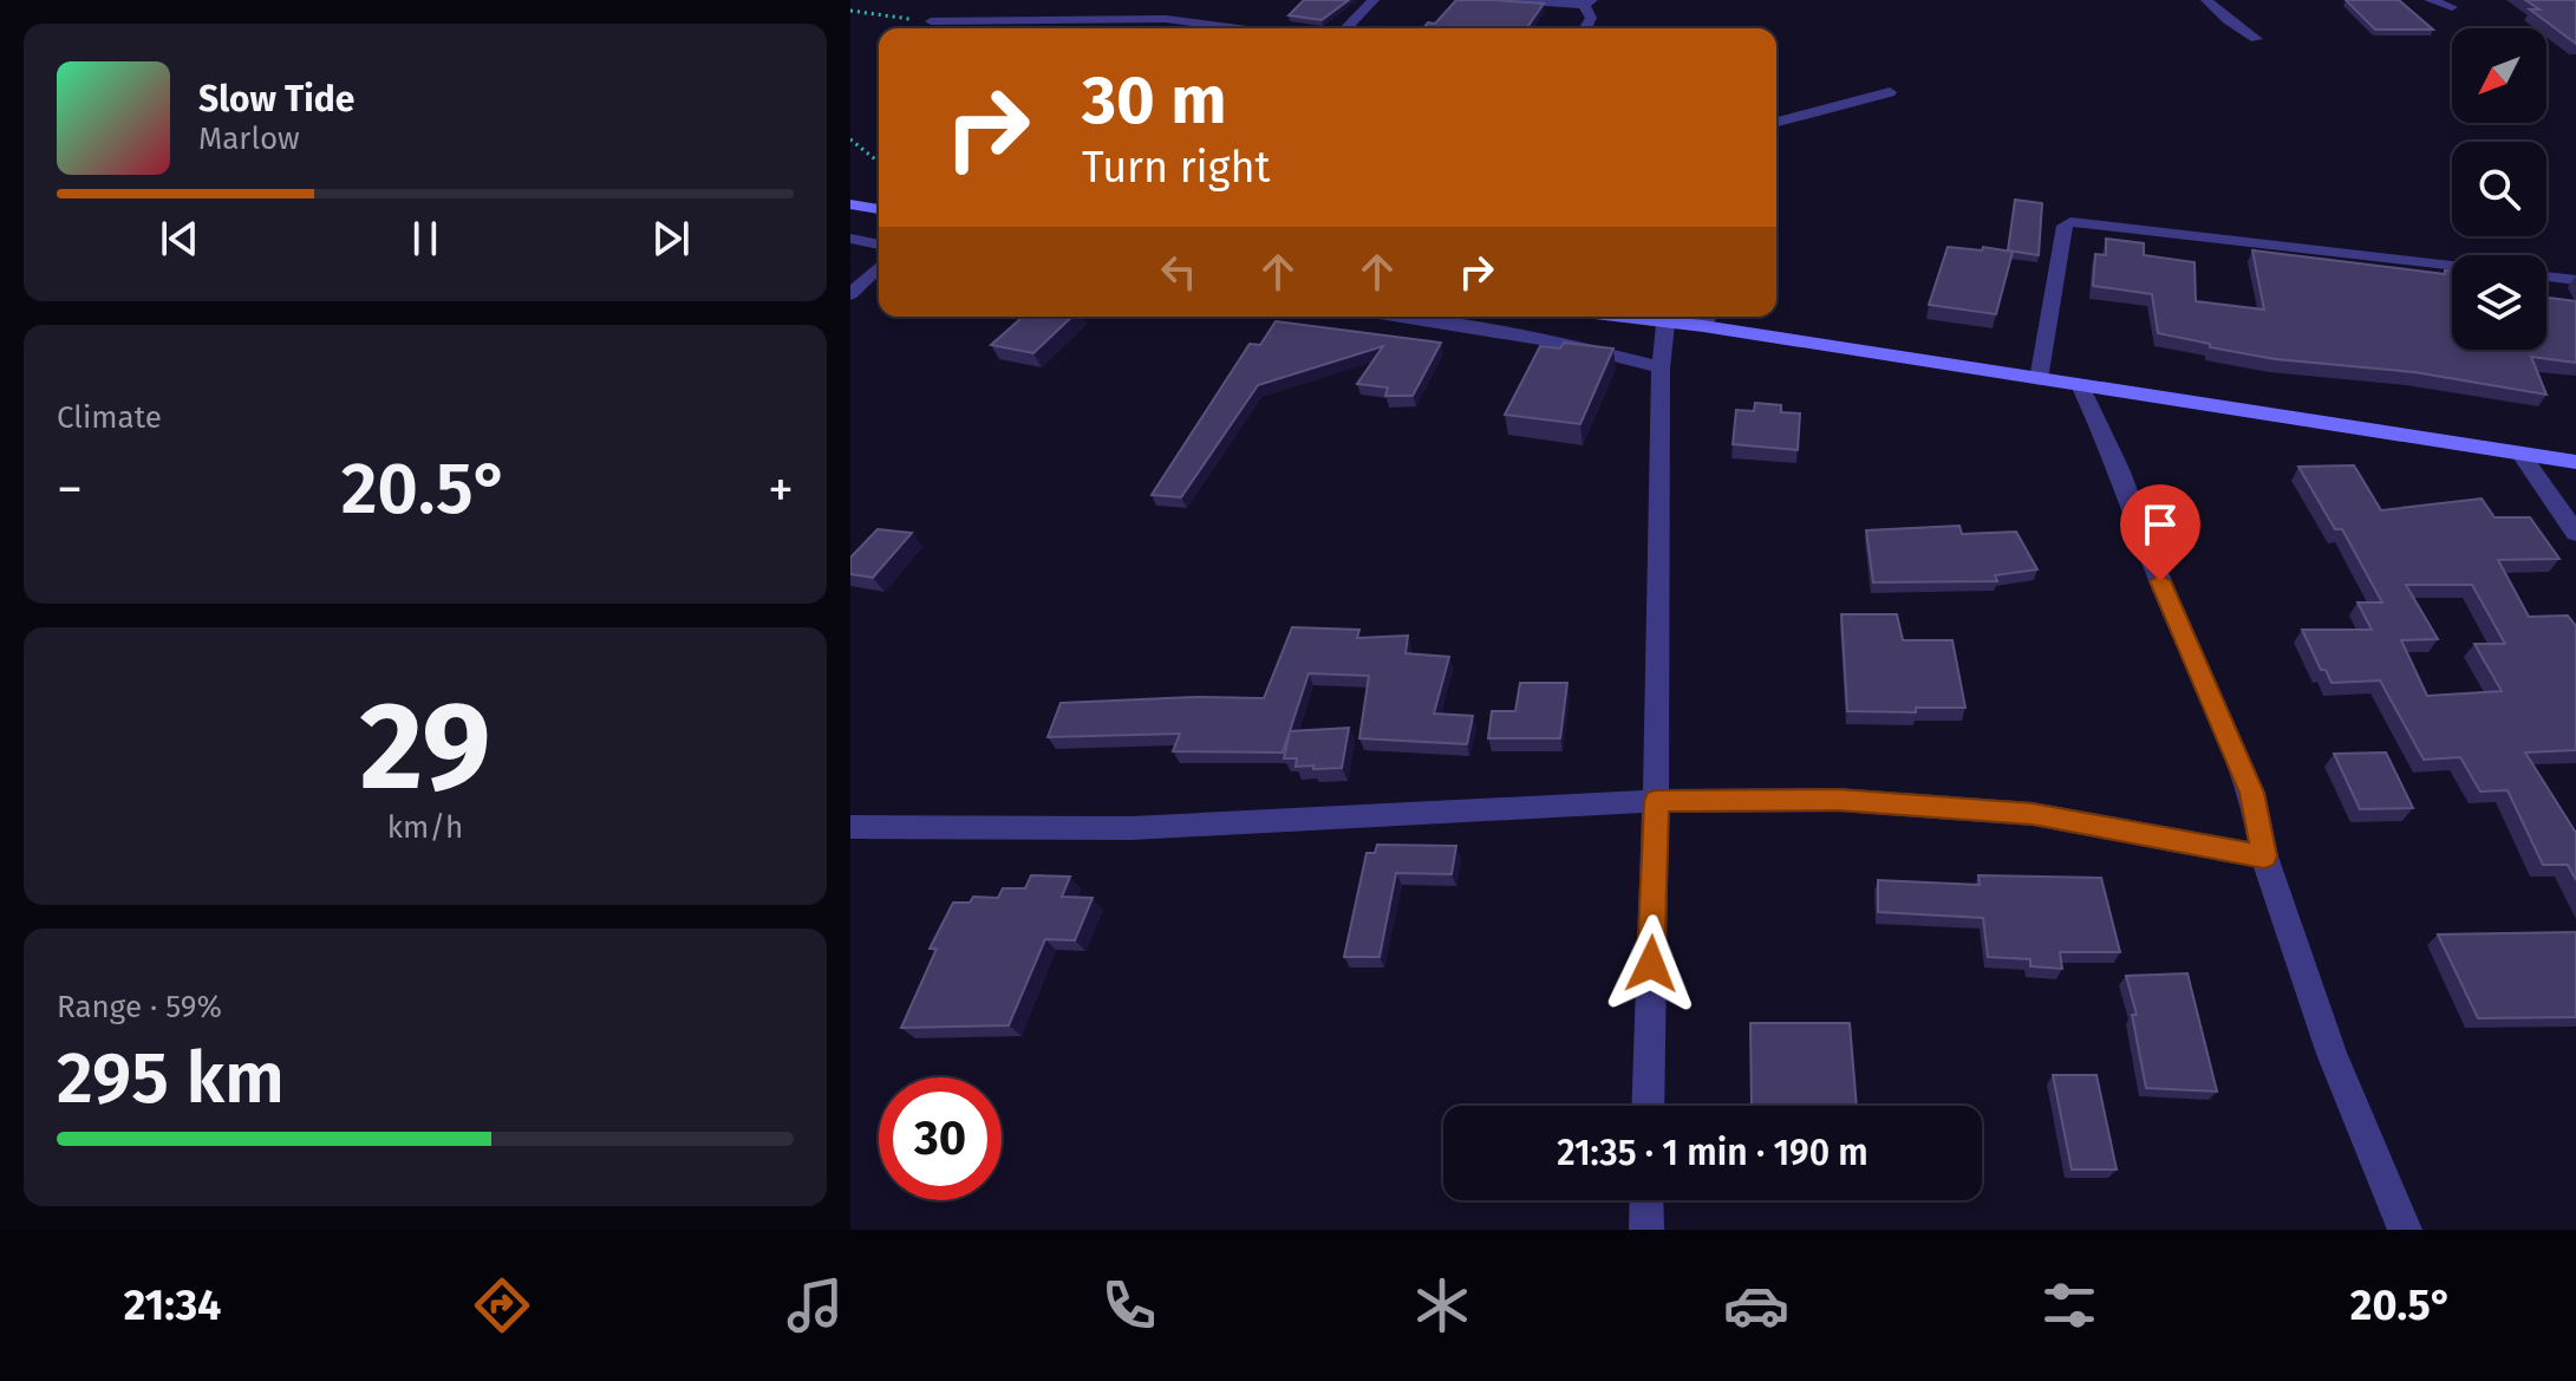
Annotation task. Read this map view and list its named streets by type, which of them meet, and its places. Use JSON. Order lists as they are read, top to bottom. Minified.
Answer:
{"north":"bottom left","page":{"turn":["30 m","Turn right"],"song":["Slow Tide","Marlow"],"tile":["Climate",["29","km/h"],["Range · 59%","295 km"]],"heat":["−","20.5°","+"],"limit":"30","trip":"21:35 · 1 min · 190 m","tabs":["21:34","20.5°"]}}
